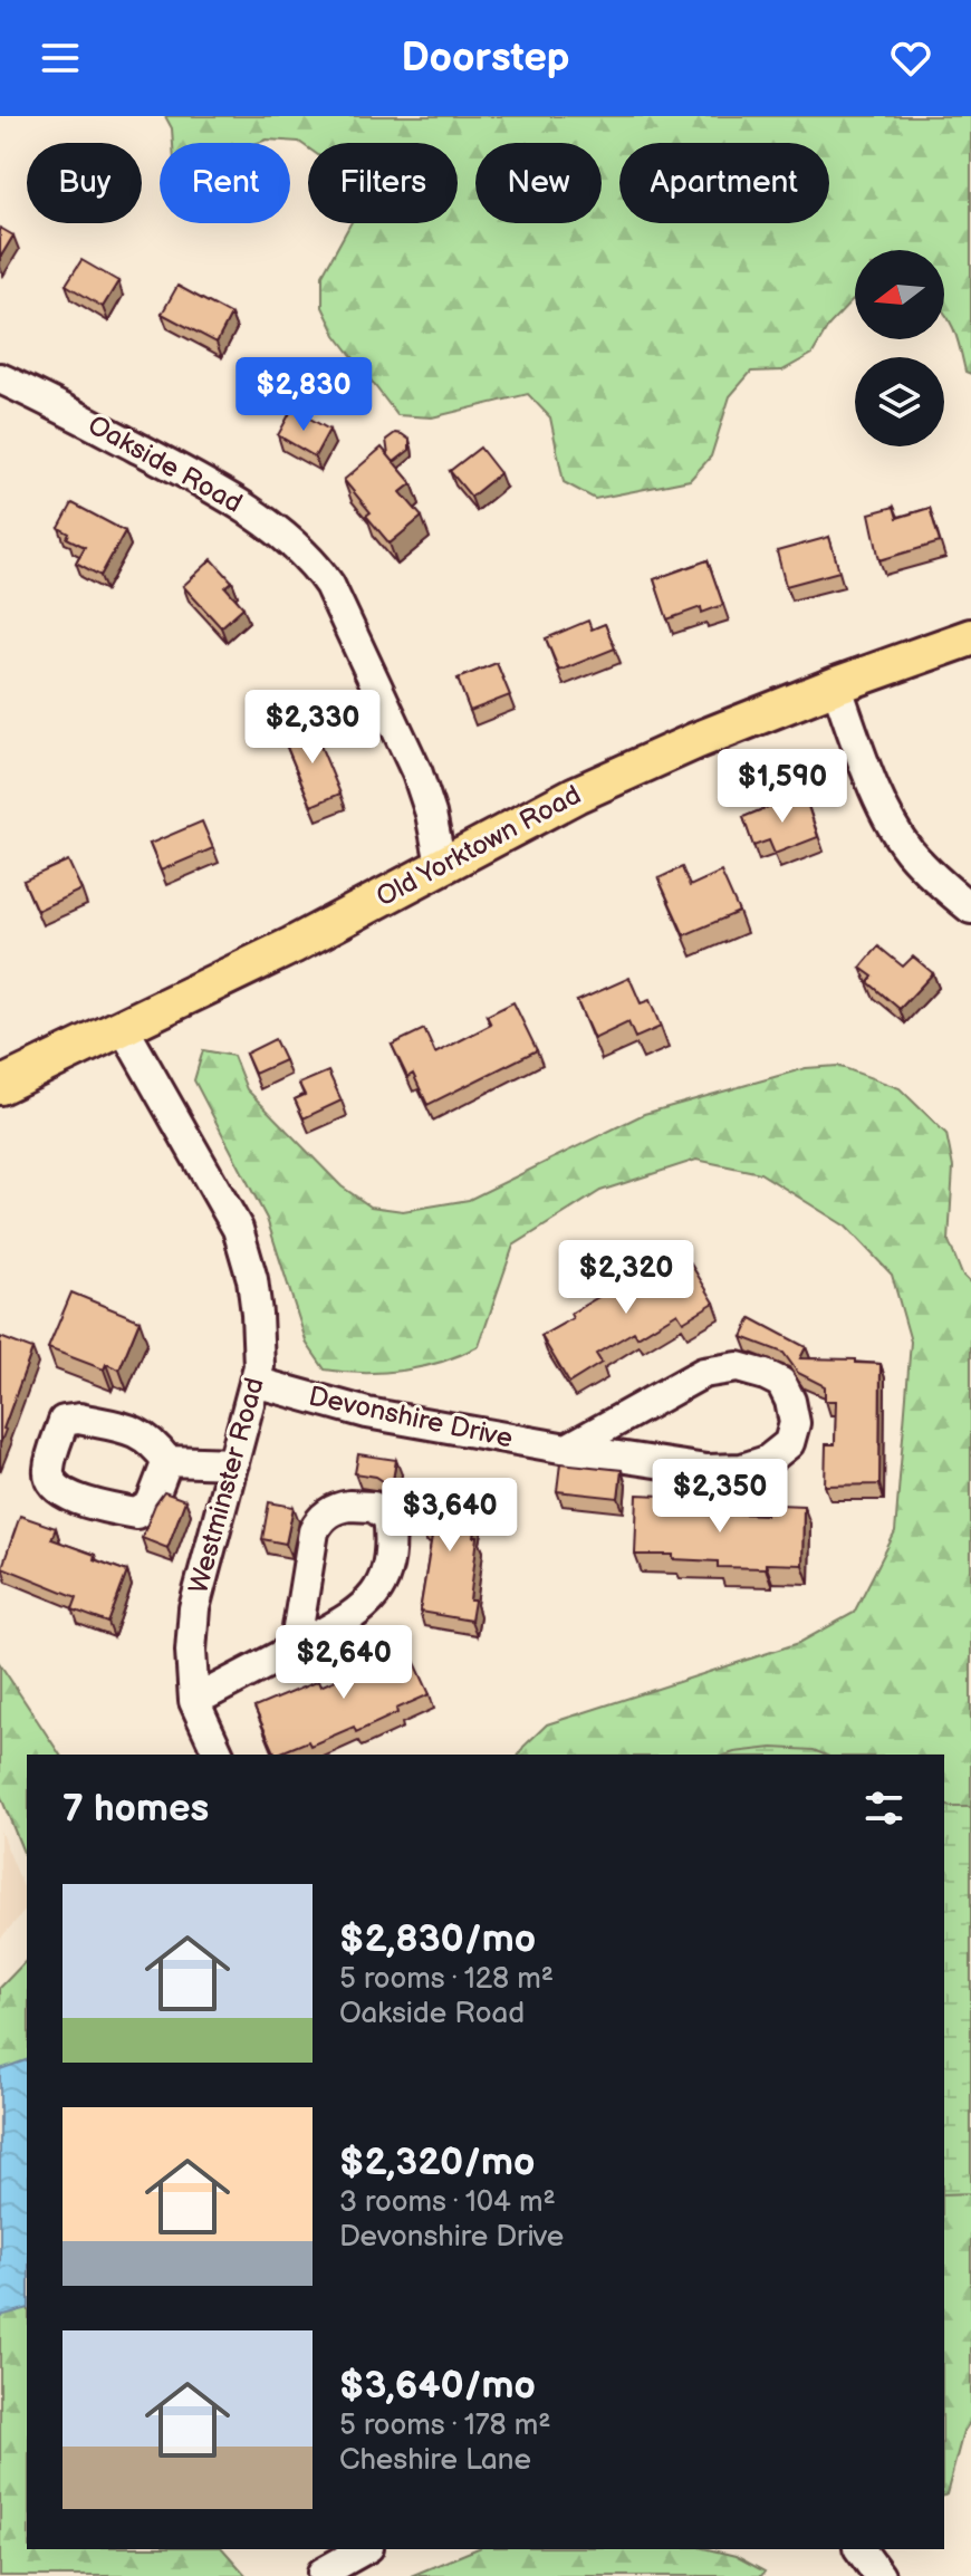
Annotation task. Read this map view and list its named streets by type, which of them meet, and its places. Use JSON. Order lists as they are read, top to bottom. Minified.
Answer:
{"streets":{"main road":["Old Yorktown Road"],"street":["Oakside Road","Devonshire Drive","Westminster Road"]},"crossings":[["Oakside Road","Old Yorktown Road"],["Old Yorktown Road","Westminster Road"],["Devonshire Drive","Westminster Road"]],"north":"left","page":{"header":"Doorstep","chip":["Buy","Rent","Filters","New","Apartment"],"price":["$2,830","$2,330","$1,590","$2,320","$2,350","$3,640","$2,640"],"heading":"7 homes","list":[{"name":"$2,830/mo","note":"5 rooms · 128 m² · Oakside Road"},{"name":"$2,320/mo","note":"3 rooms · 104 m² · Devonshire Drive"},{"name":"$3,640/mo","note":"5 rooms · 178 m² · Cheshire Lane"}]}}
